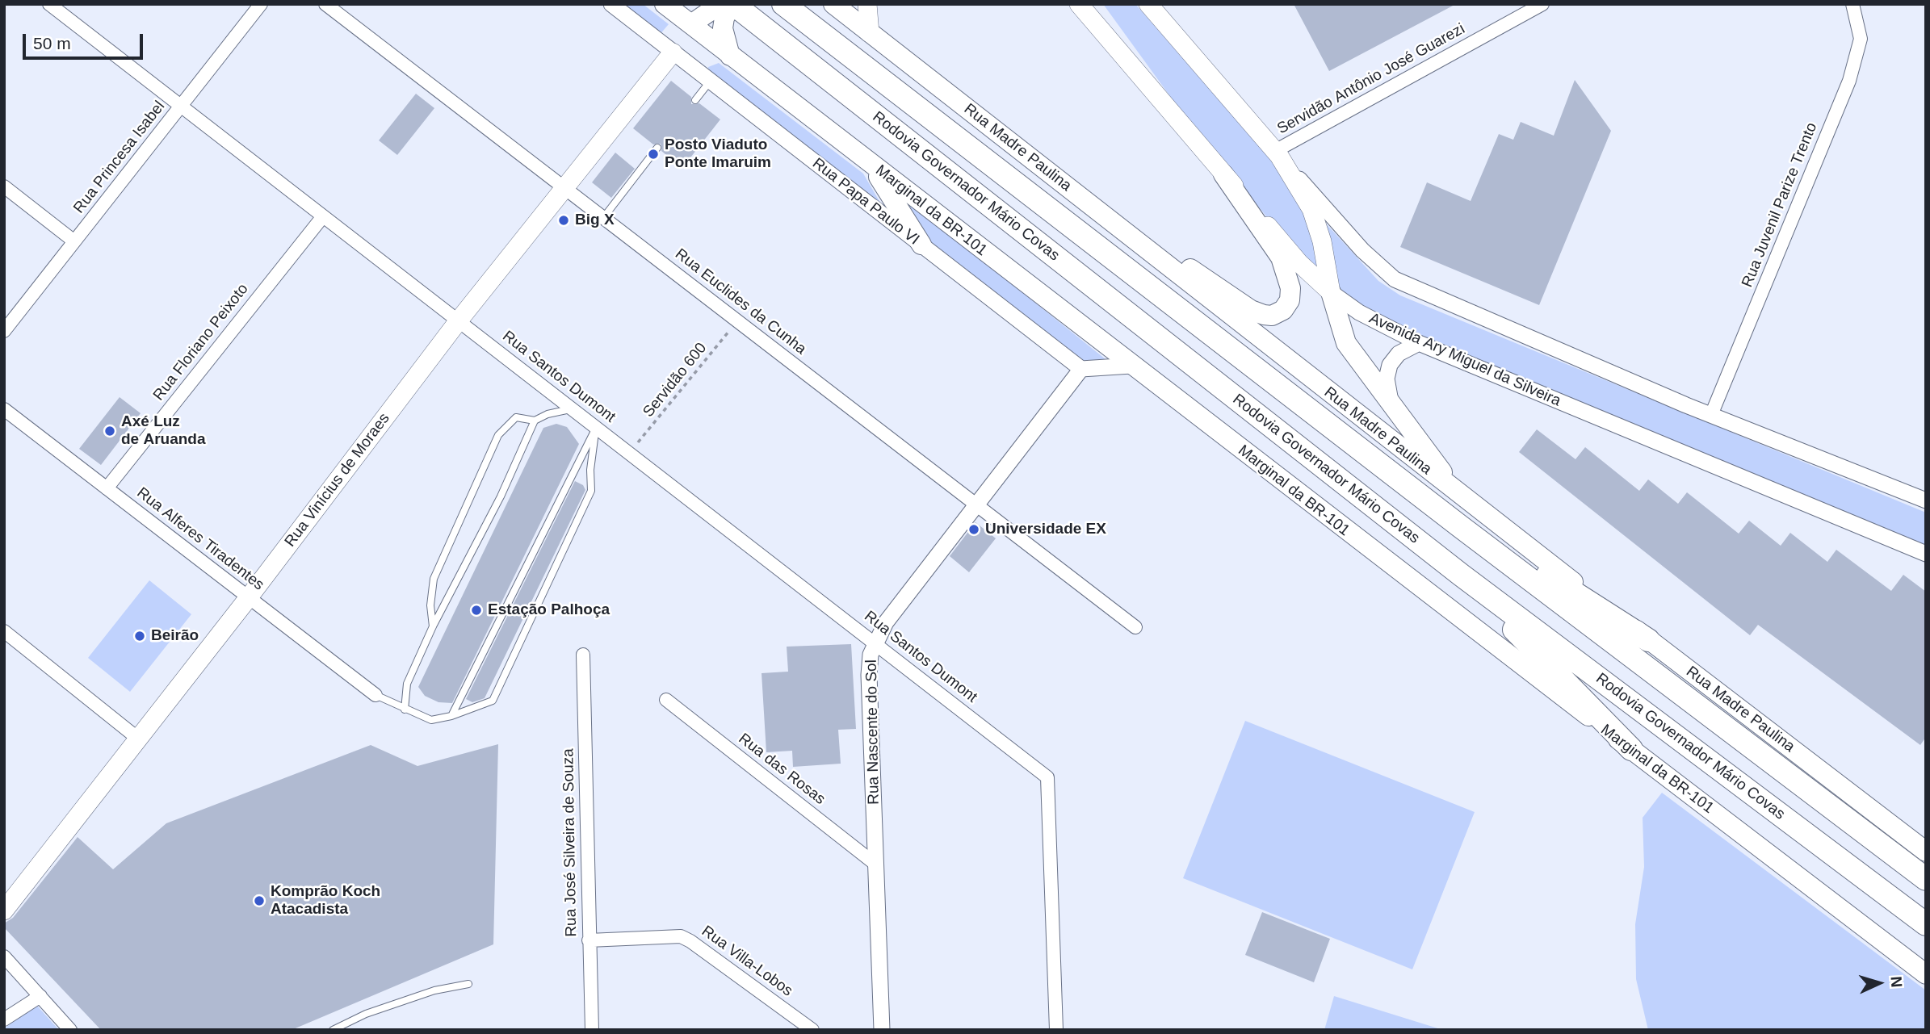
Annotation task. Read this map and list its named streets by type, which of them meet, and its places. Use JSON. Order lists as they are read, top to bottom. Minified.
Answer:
{"streets":{"highway":["Rodovia Governador Mário Covas"],"main road":["Rua Madre Paulina","Marginal da BR-101","Avenida Ary Miguel da Silveira","Rua Vinícius de Moraes"],"street":["Servidão Antônio José Guarezi","Rua Princesa Isabel","Rua Papa Paulo VI","Rua Juvenil Parize Trento","Rua Euclides da Cunha","Rua Floriano Peixoto","Rua Santos Dumont","Rua Alferes Tiradentes","Rua Nascente do Sol","Rua das Rosas","Rua José Silveira de Souza","Rua Villa-Lobos"],"path":["Servidão 600"]},"crossings":[["Rua Princesa Isabel","Rua Santos Dumont"],["Rua Papa Paulo VI","Rua Vinícius de Moraes"],["Rua Papa Paulo VI","Rua Nascente do Sol"],["Rua Euclides da Cunha","Servidão 600"],["Rua Euclides da Cunha","Rua Vinícius de Moraes"],["Rua Euclides da Cunha","Rua Nascente do Sol"],["Rua Floriano Peixoto","Rua Santos Dumont"],["Rua Floriano Peixoto","Rua Alferes Tiradentes"],["Rua Santos Dumont","Servidão 600"],["Rua Santos Dumont","Rua Vinícius de Moraes"],["Rua Santos Dumont","Rua Nascente do Sol"],["Rua Vinícius de Moraes","Rua Alferes Tiradentes"],["Rua Nascente do Sol","Rua das Rosas"],["Rua José Silveira de Souza","Rua Villa-Lobos"]],"places":["Posto Viaduto Ponte Imaruim","Big X","Axé Luz de Aruanda","Universidade EX","Estação Palhoça","Beirão","Komprão Koch Atacadista"],"scale_bar":"50 m","north":"right"}
